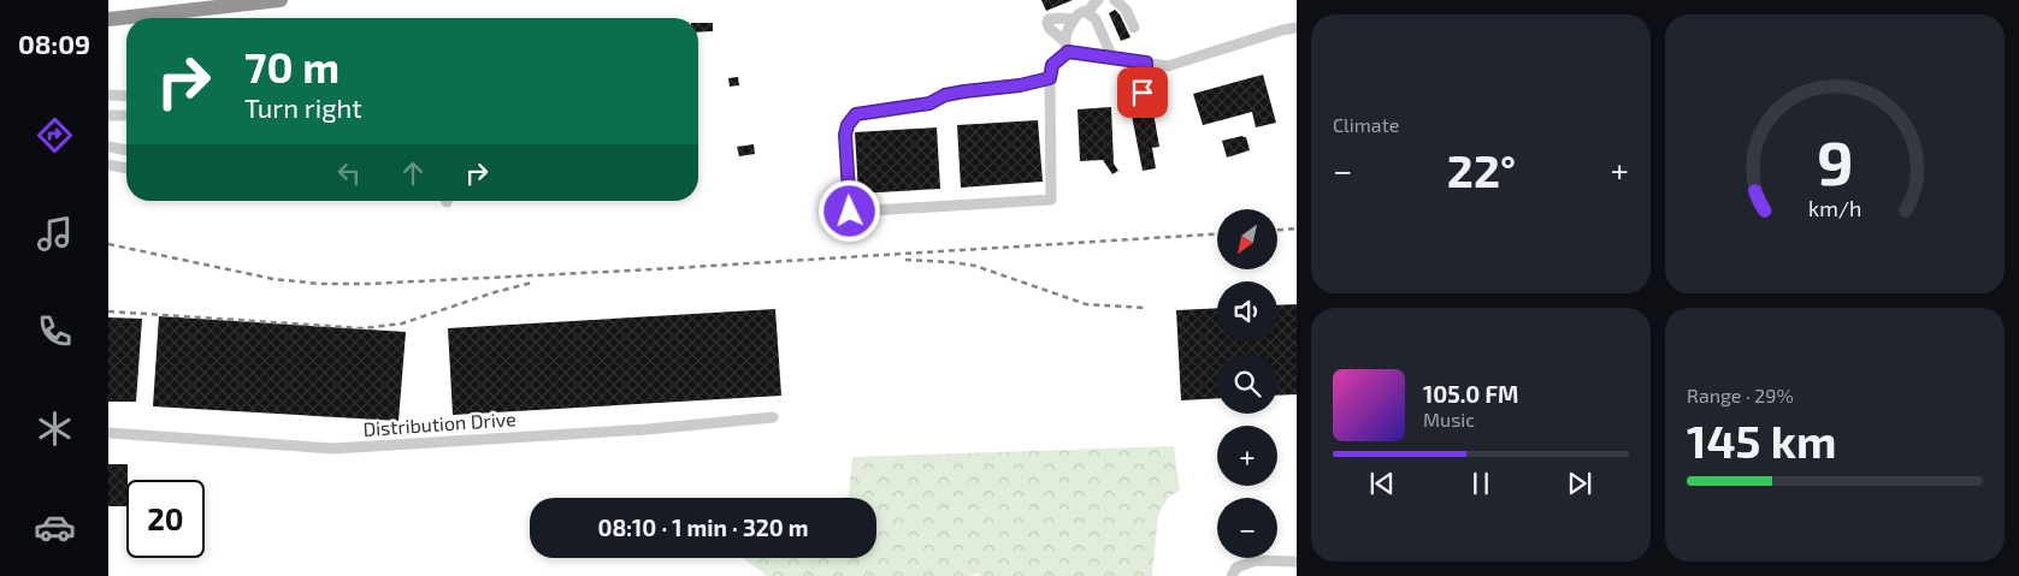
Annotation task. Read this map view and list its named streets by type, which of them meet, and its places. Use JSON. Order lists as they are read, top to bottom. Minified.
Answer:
{"streets":{"street":["Distribution Drive"]},"north":"bottom left","page":{"tabs":"08:09","tile":["Climate",["Range · 29%","145 km"]],"turn":["70 m","Turn right"],"heat":["−","22°","+"],"map_buttons":["+","−"],"song":["105.0 FM","Music"],"limit":"20","trip":"08:10 · 1 min · 320 m","gauge":["9","km/h"]}}
